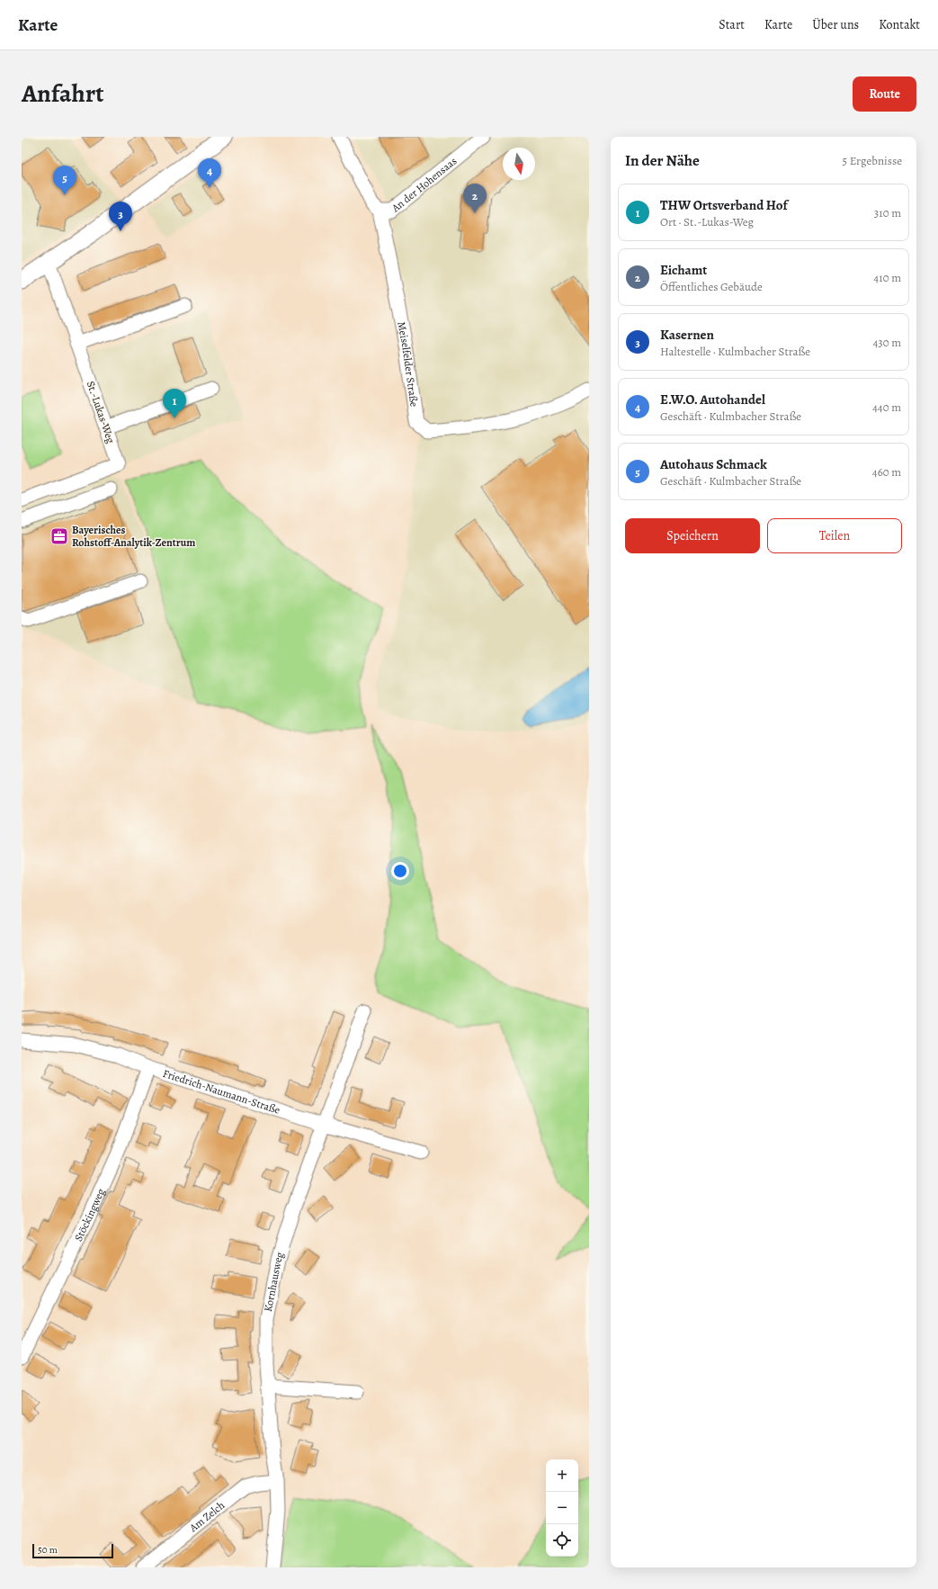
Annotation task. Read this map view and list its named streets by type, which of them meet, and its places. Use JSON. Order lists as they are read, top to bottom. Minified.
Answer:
{"streets":{"street":["An der Hohensaas","Meiselfelder Straße","St.-Lukas-Weg","Friedrich-Naumann-Straße","Stöckingweg","Kornhausweg","Am Zelch"]},"crossings":[["An der Hohensaas","Meiselfelder Straße"],["Friedrich-Naumann-Straße","Stöckingweg"],["Friedrich-Naumann-Straße","Kornhausweg"],["Kornhausweg","Am Zelch"]],"places":{"office":["Bayerisches Rohstoff-Analytik-Zentrum"]},"scale_bar":"50 m","north":"bottom","page":{"header":"Karte","nav":["Start","Karte","Über uns","Kontakt"],"title":"Anfahrt","buttons":["Route",["Speichern","Teilen"]],"heading":["In der Nähe","5 Ergebnisse"],"pins":["4","5","2","3","1"],"list":[{"mark":"1","name":"THW Ortsverband Hof","note":"Ort · St.-Lukas-Weg","value":"310 m"},{"mark":"2","name":"Eichamt","note":"Öffentliches Gebäude","value":"410 m"},{"mark":"3","name":"Kasernen","note":"Haltestelle · Kulmbacher Straße","value":"430 m"},{"mark":"4","name":"E.W.O. Autohandel","note":"Geschäft · Kulmbacher Straße","value":"440 m"},{"mark":"5","name":"Autohaus Schmack","note":"Geschäft · Kulmbacher Straße","value":"460 m"}],"map_buttons":["+","−"],"scale":"50 m"}}
